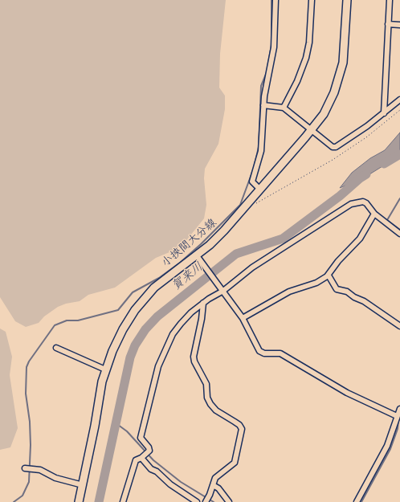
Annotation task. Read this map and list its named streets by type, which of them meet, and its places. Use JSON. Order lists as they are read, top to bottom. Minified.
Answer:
{"streets":{"main road":["小挾間大分線"]},"water":["賀来川"]}
